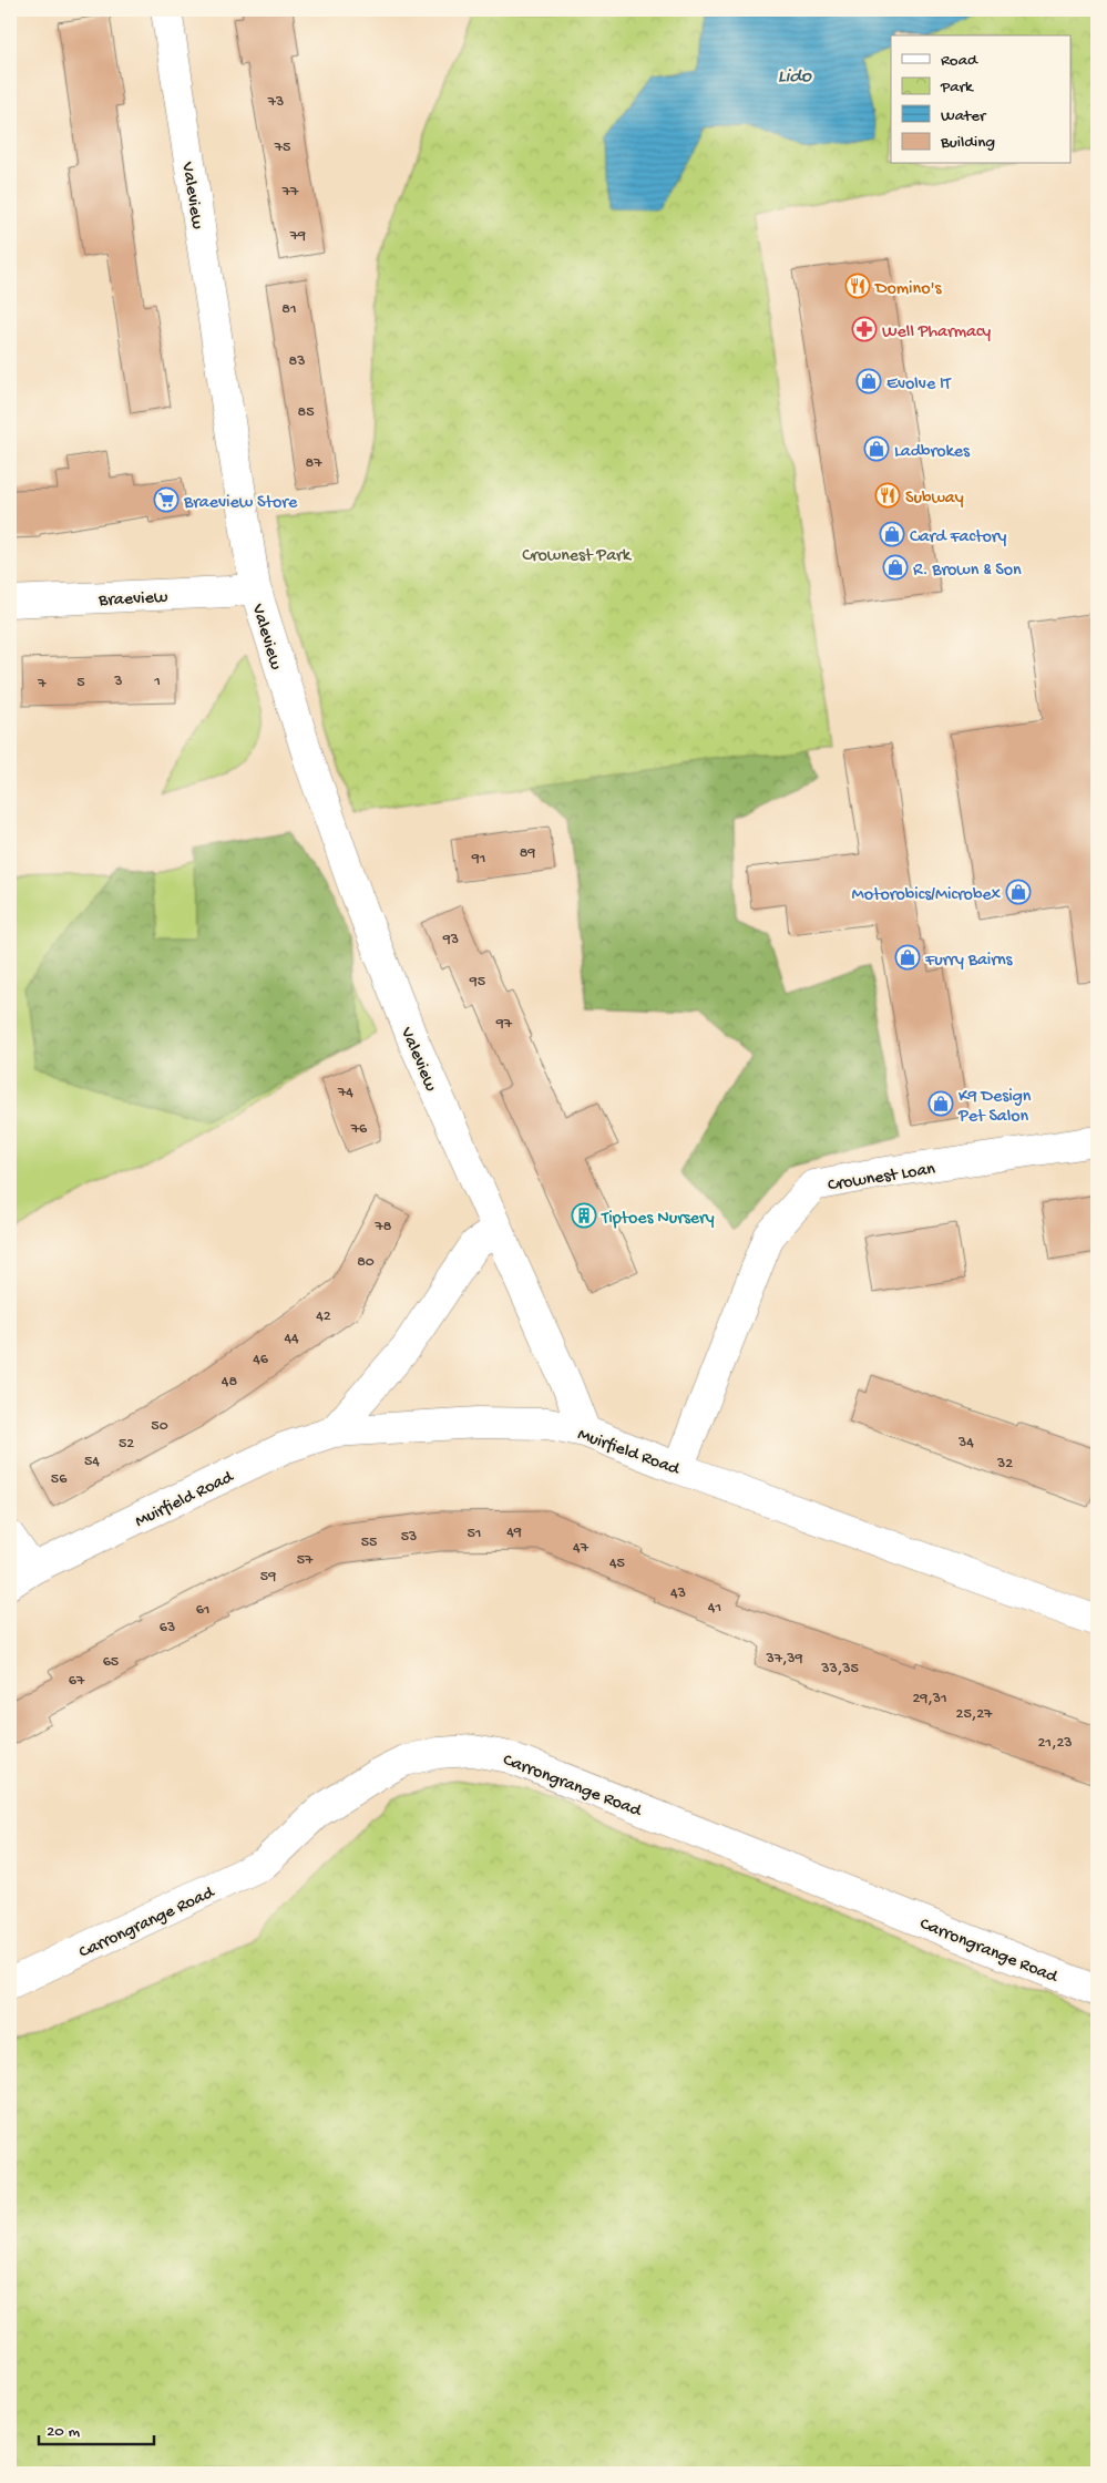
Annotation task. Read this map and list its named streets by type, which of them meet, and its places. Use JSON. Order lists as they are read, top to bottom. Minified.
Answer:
{"streets":{"street":["Valeview","Braeview","Crownest Loan","Muirfield Road","Carrongrange Road"]},"crossings":[["Valeview","Braeview"],["Valeview","Muirfield Road"],["Crownest Loan","Muirfield Road"]],"water":["Lido"],"parks":["Crownest Park"],"places":{"restaurant":["Domino's","Subway"],"pharmacy":["Well Pharmacy"],"shop":["Evolve IT","Ladbrokes","Card Factory","R. Brown & Son","Motorobics/Microbex","Furry Bairns","K9 Design Pet Salon"],"supermarket":["Braeview Store"],"building":["Tiptoes Nursery"]},"house_numbers":["73","75","77","79","81","83","85","87","3","1","5","7","89","91","93","95","97","74","76","78","80","42","44","46","48","50","34","52","54","32","56","49","51","53","55","47","57","45","59","43","41","61","63","37,39","65","33,35","67","29,31","25,27","21,23"],"legend":["Road","Park","Water","Building"],"scale_bar":"20 m"}
